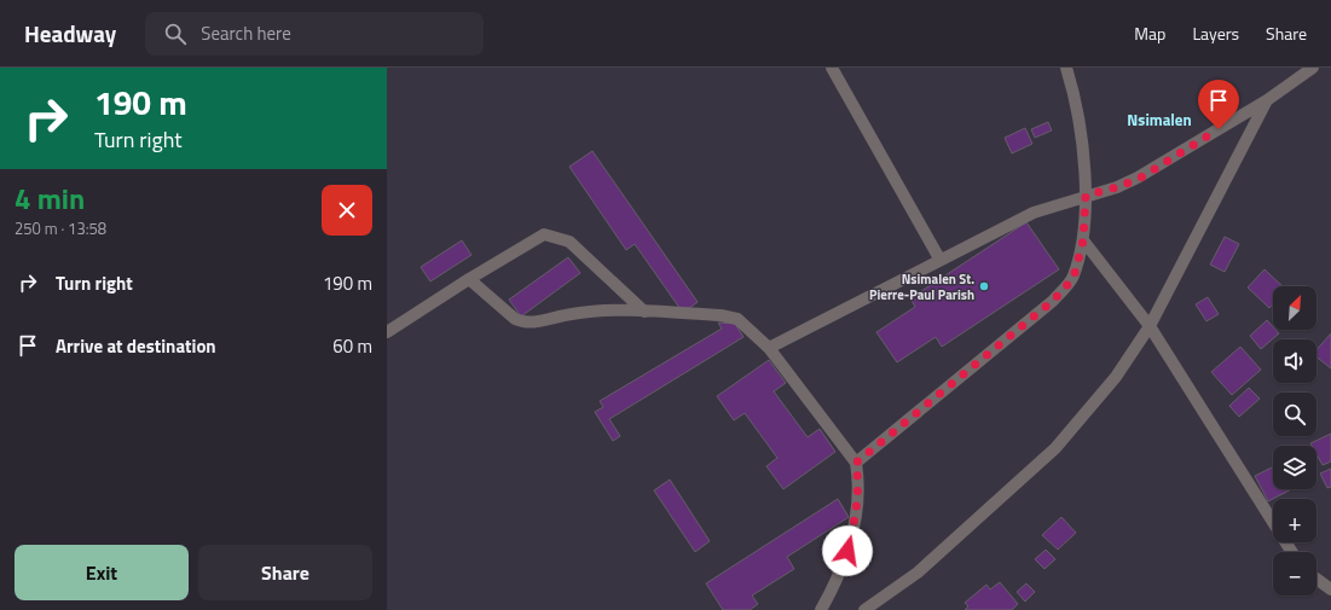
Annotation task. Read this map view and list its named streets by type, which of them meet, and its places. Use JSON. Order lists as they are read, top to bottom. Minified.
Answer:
{"districts":["Nsimalen"],"places":["Nsimalen St. Pierre-Paul Parish"],"north":"top right","page":{"header":"Headway","search":"Search here","nav":["Map","Layers","Share"],"turn":["190 m","Turn right"],"heading":["4 min","250 m · 13:58"],"list":[{"name":"Turn right","value":"190 m"},{"name":"Arrive at destination","value":"60 m"}],"map_buttons":["+","−"],"buttons":["Exit","Share"]}}
